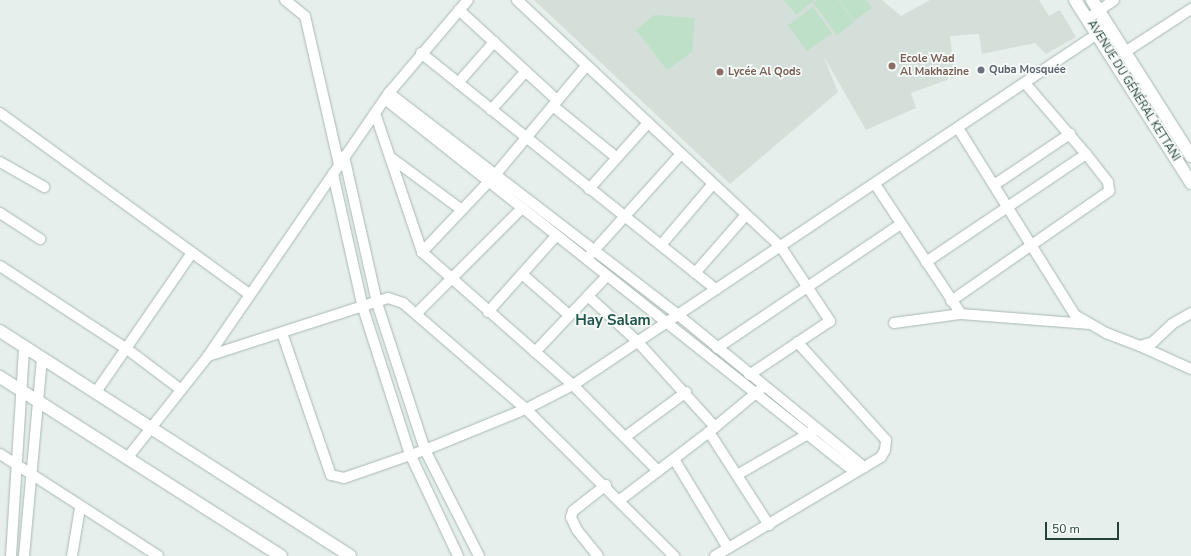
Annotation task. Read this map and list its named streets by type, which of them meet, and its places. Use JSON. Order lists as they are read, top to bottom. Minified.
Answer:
{"streets":{"street":["AVENUE DU GÉNÉRAL KETTANI"]},"districts":["Hay Salam"],"places":["Ecole Wad Al Makhazine","Quba Mosquée","Lycée Al Qods"],"scale_bar":"50 m"}
